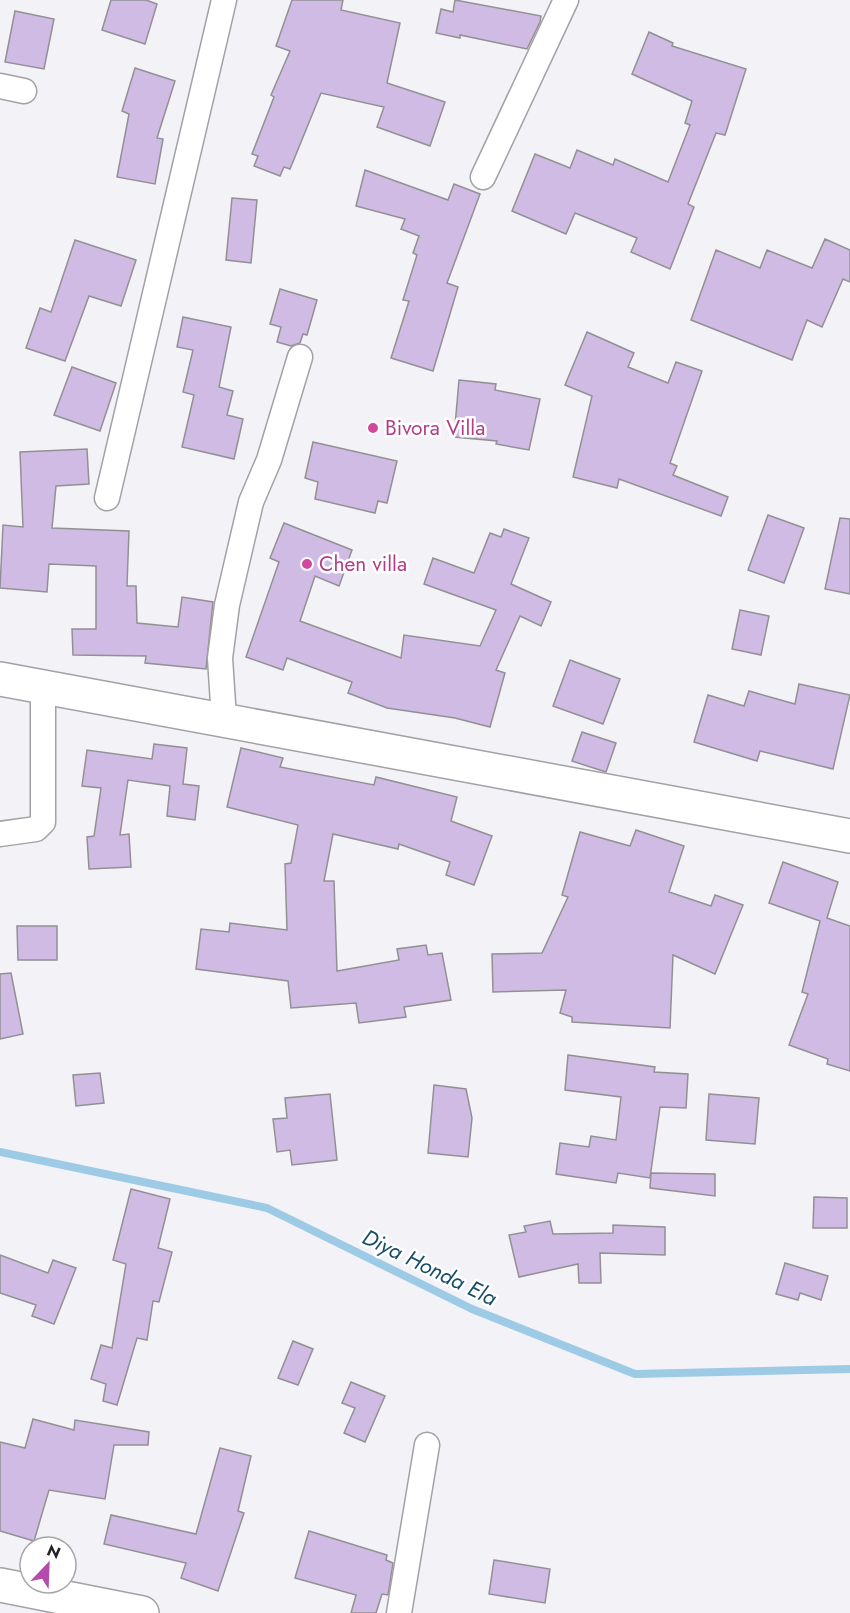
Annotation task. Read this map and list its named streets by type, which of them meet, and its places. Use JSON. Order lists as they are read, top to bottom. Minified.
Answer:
{"water":["Diya Honda Ela"],"places":["Bivora Villa","Chen villa"],"north":"top right"}
